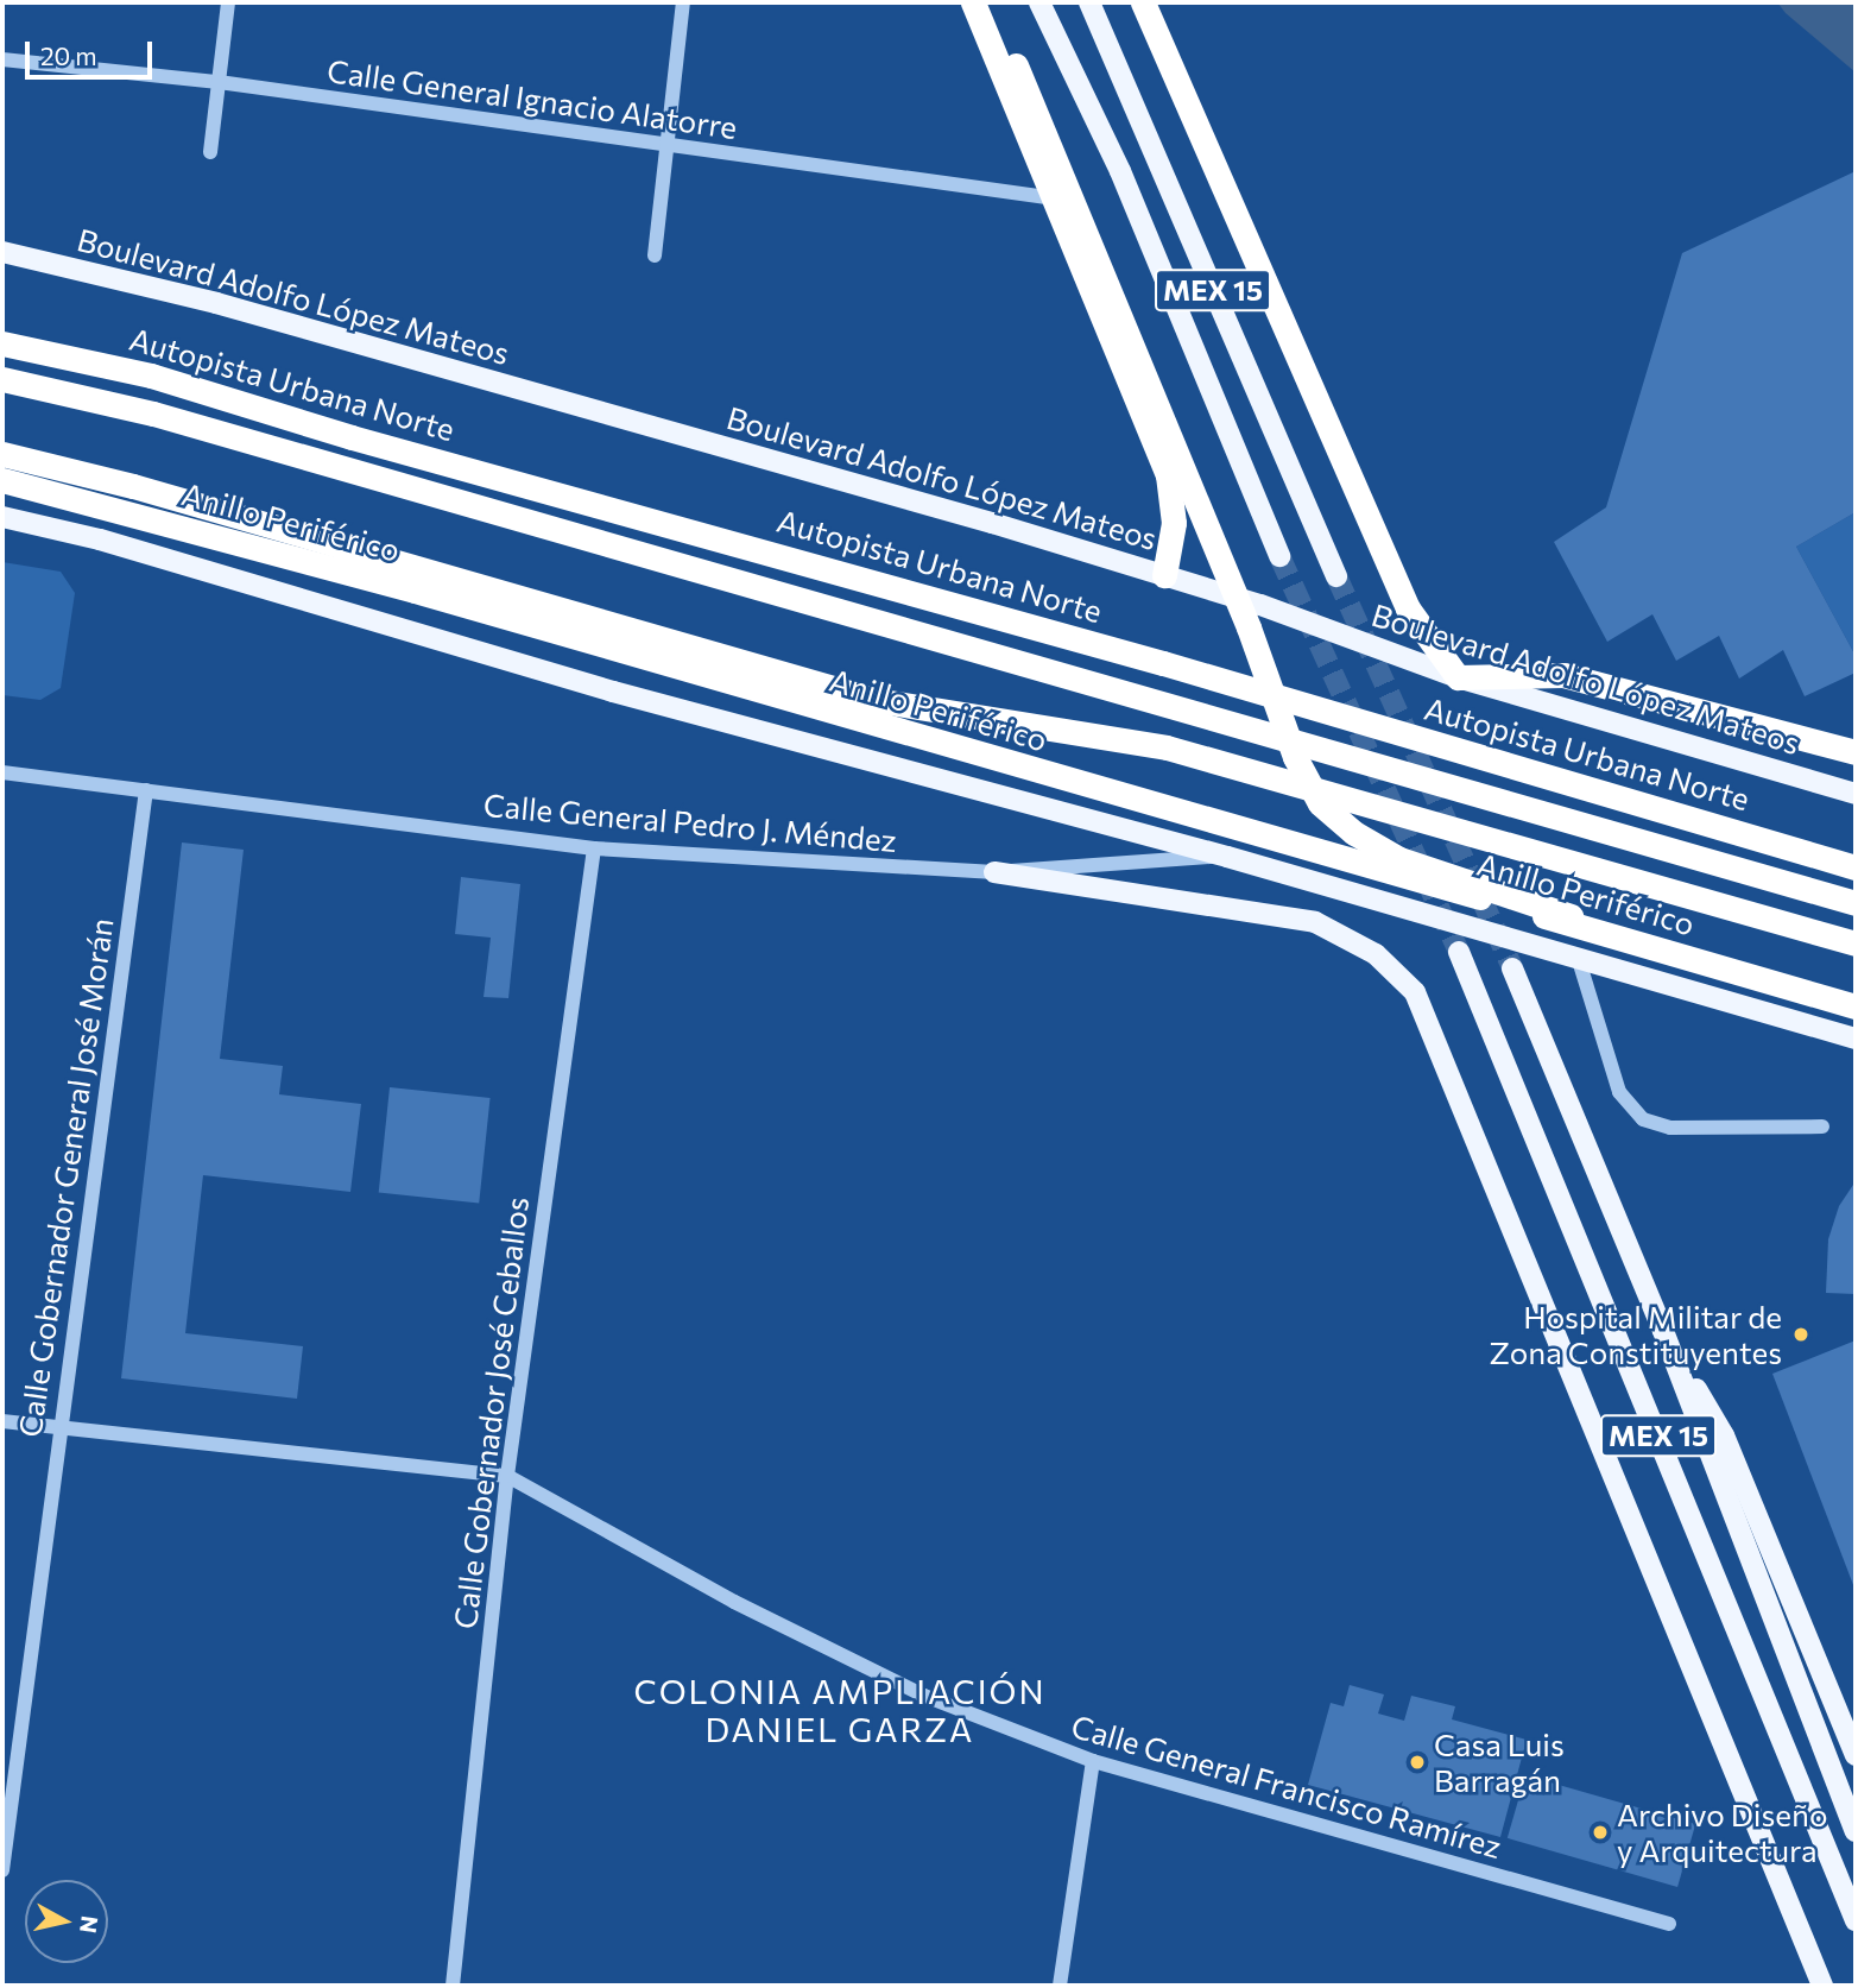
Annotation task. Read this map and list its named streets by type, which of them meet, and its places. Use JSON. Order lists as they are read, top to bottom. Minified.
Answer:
{"streets":{"highway":["Autopista Urbana Norte","Anillo Periférico"],"main road":["MEX 15","Boulevard Adolfo López Mateos"],"street":["Calle General Ignacio Alatorre","Calle General Pedro J. Méndez","Calle Gobernador General José Morán","Calle Gobernador José Ceballos","Calle General Francisco Ramírez"]},"crossings":[["Calle General Pedro J. Méndez","Calle Gobernador General José Morán"],["Calle General Pedro J. Méndez","Calle Gobernador José Ceballos"],["Calle Gobernador General José Morán","Calle General Francisco Ramírez"],["Calle Gobernador José Ceballos","Calle General Francisco Ramírez"]],"districts":["COLONIA AMPLIACIÓN DANIEL GARZA"],"places":["Hospital Militar de Zona Constituyentes","Casa Luis Barragán","Archivo Diseño y Arquitectura"],"scale_bar":"20 m","north":"right"}
